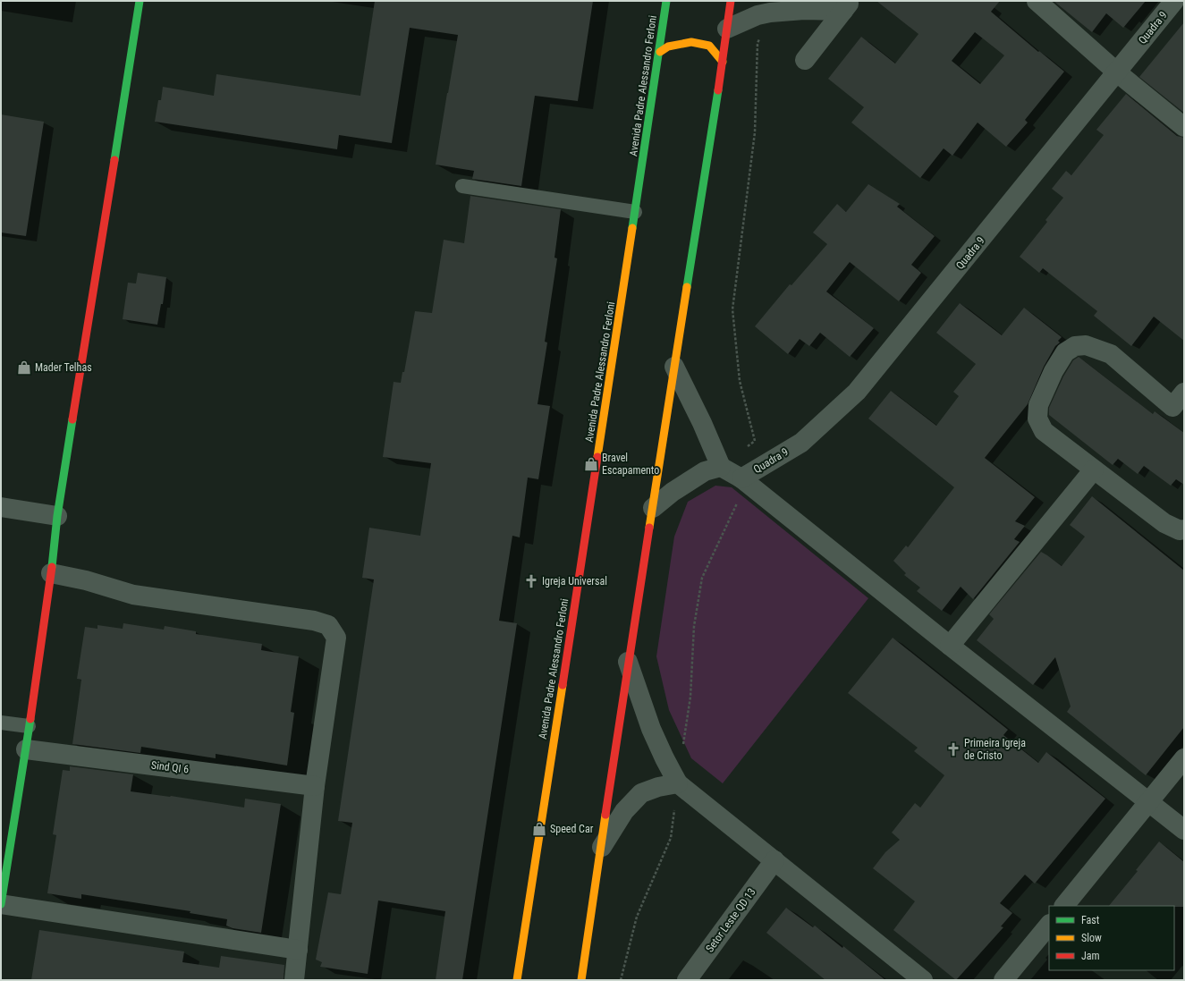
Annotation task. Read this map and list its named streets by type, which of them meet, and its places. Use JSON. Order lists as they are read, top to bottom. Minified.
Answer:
{"streets":{"main road":["Avenida Padre Alessandro Ferloni"],"street":["Quadra 9","Sind QI 6","Setor Leste QD 13"]},"places":{"shop":["Mader Telhas","Bravel Escapamento","Speed Car"],"church":["Igreja Universal","Primeira Igreja de Cristo"]},"legend":["Fast","Slow","Jam"]}
